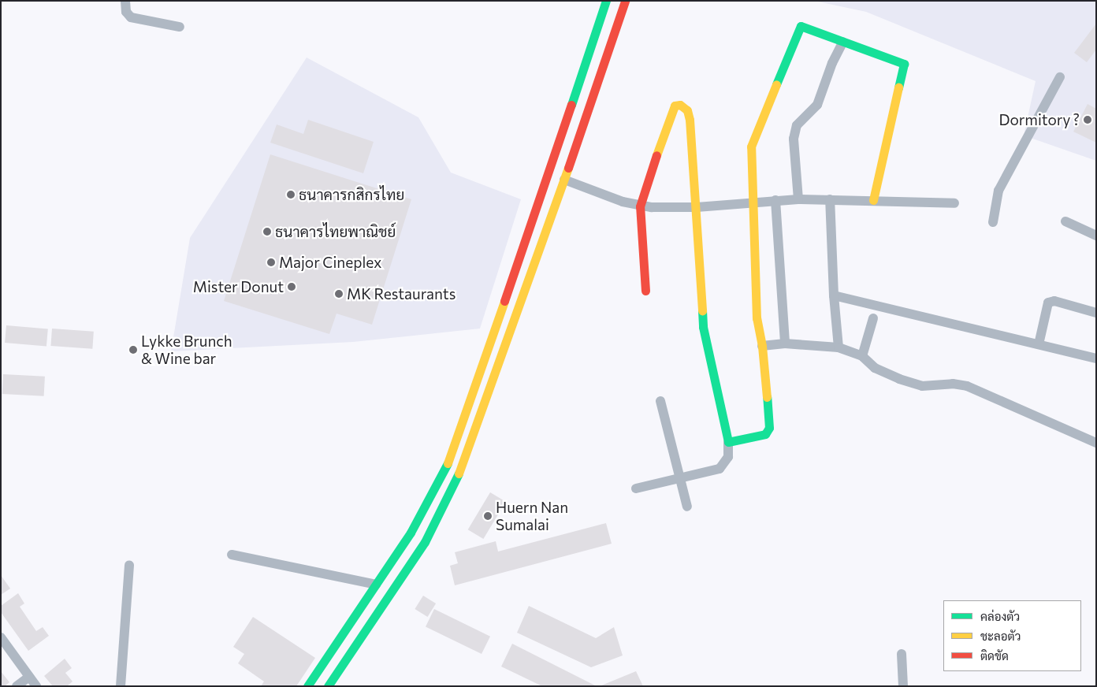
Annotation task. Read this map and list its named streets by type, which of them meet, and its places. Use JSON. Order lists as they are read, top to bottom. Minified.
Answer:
{"places":["Dormitory ?","ธนาคารกสิกรไทย","ธนาคารไทยพาณิชย์","Major Cineplex","Mister Donut","MK Restaurants","Lykke Brunch & Wine bar","Huern Nan Sumalai"],"legend":["คล่องตัว","ชะลอตัว","ติดขัด"]}
